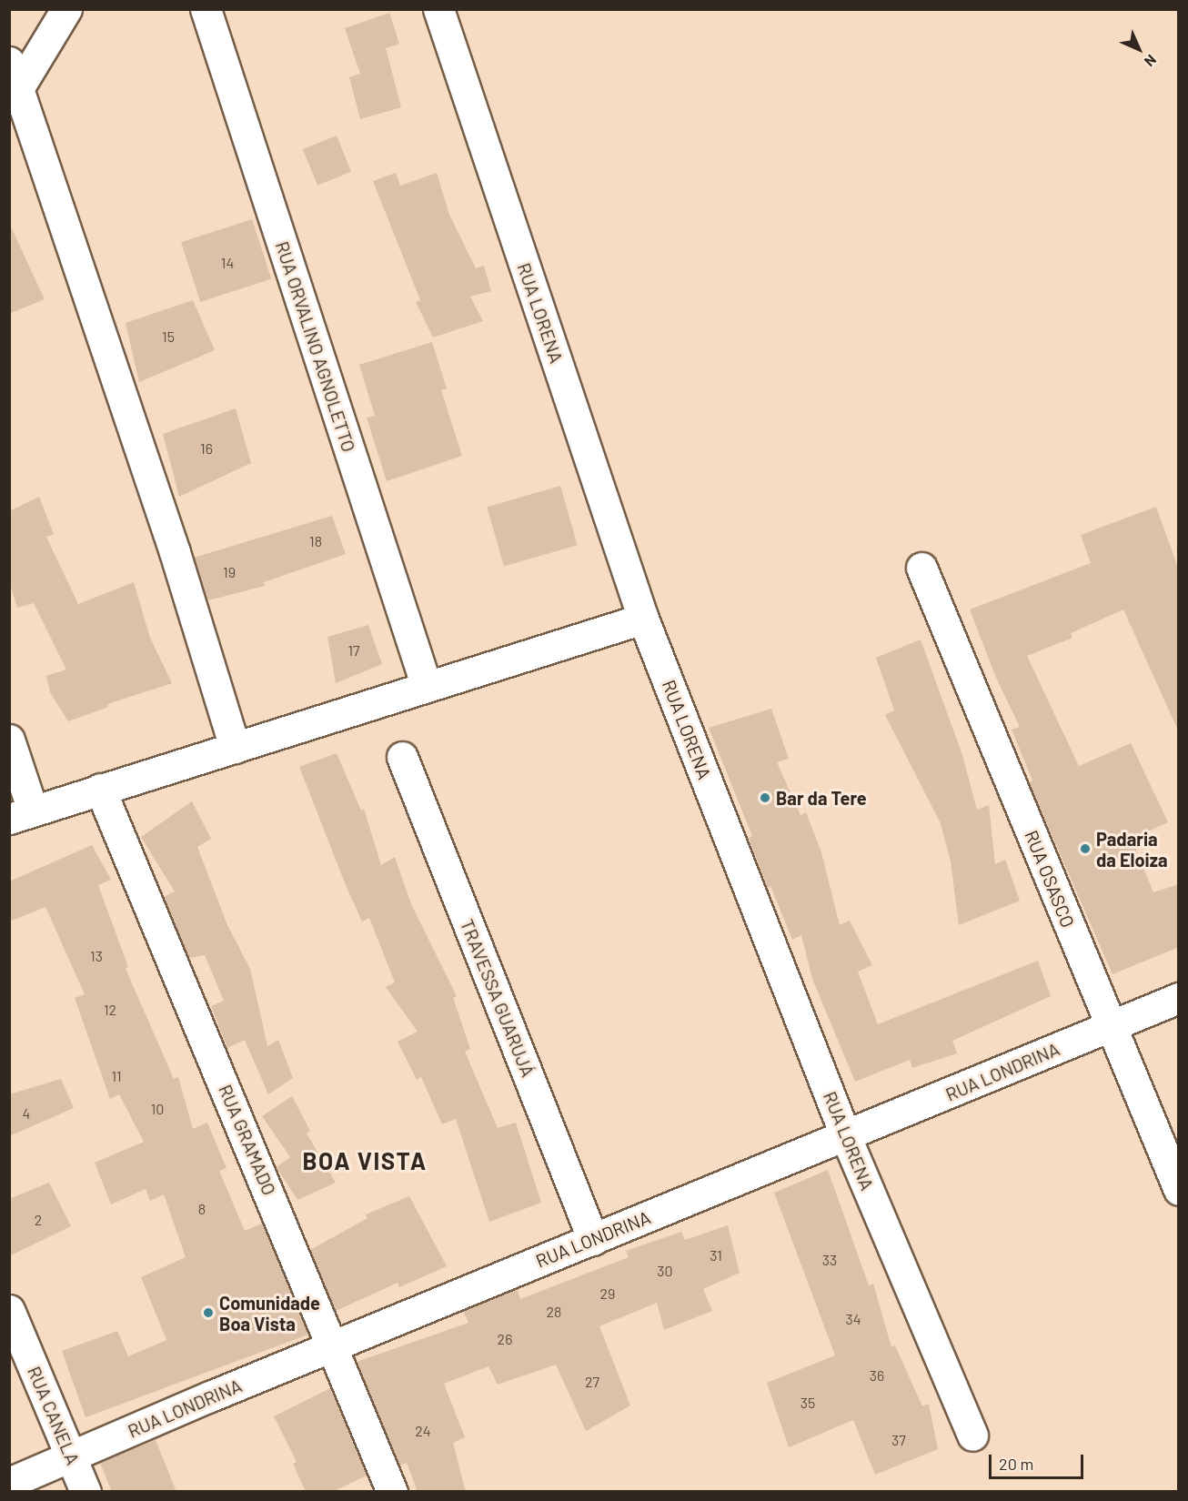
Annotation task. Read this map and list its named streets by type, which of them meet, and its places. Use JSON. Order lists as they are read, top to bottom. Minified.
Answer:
{"streets":{"street":["RUA LORENA","RUA ORVALINO AGNOLETTO","RUA OSASCO","TRAVESSA GUARUJÁ","RUA LONDRINA","RUA GRAMADO","RUA CANELA"]},"crossings":[["RUA LORENA","RUA LONDRINA"],["RUA OSASCO","RUA LONDRINA"],["TRAVESSA GUARUJÁ","RUA LONDRINA"],["RUA LONDRINA","RUA GRAMADO"],["RUA LONDRINA","RUA CANELA"]],"districts":["BOA VISTA"],"places":["Bar da Tere","Padaria da Eloiza","Comunidade Boa Vista"],"house_numbers":["14","15","16","18","19","17","13","12","11","10","4","8","2","31","33","30","29","28","34","26","36","27","35","24","37"],"scale_bar":"20 m","north":"bottom right"}
